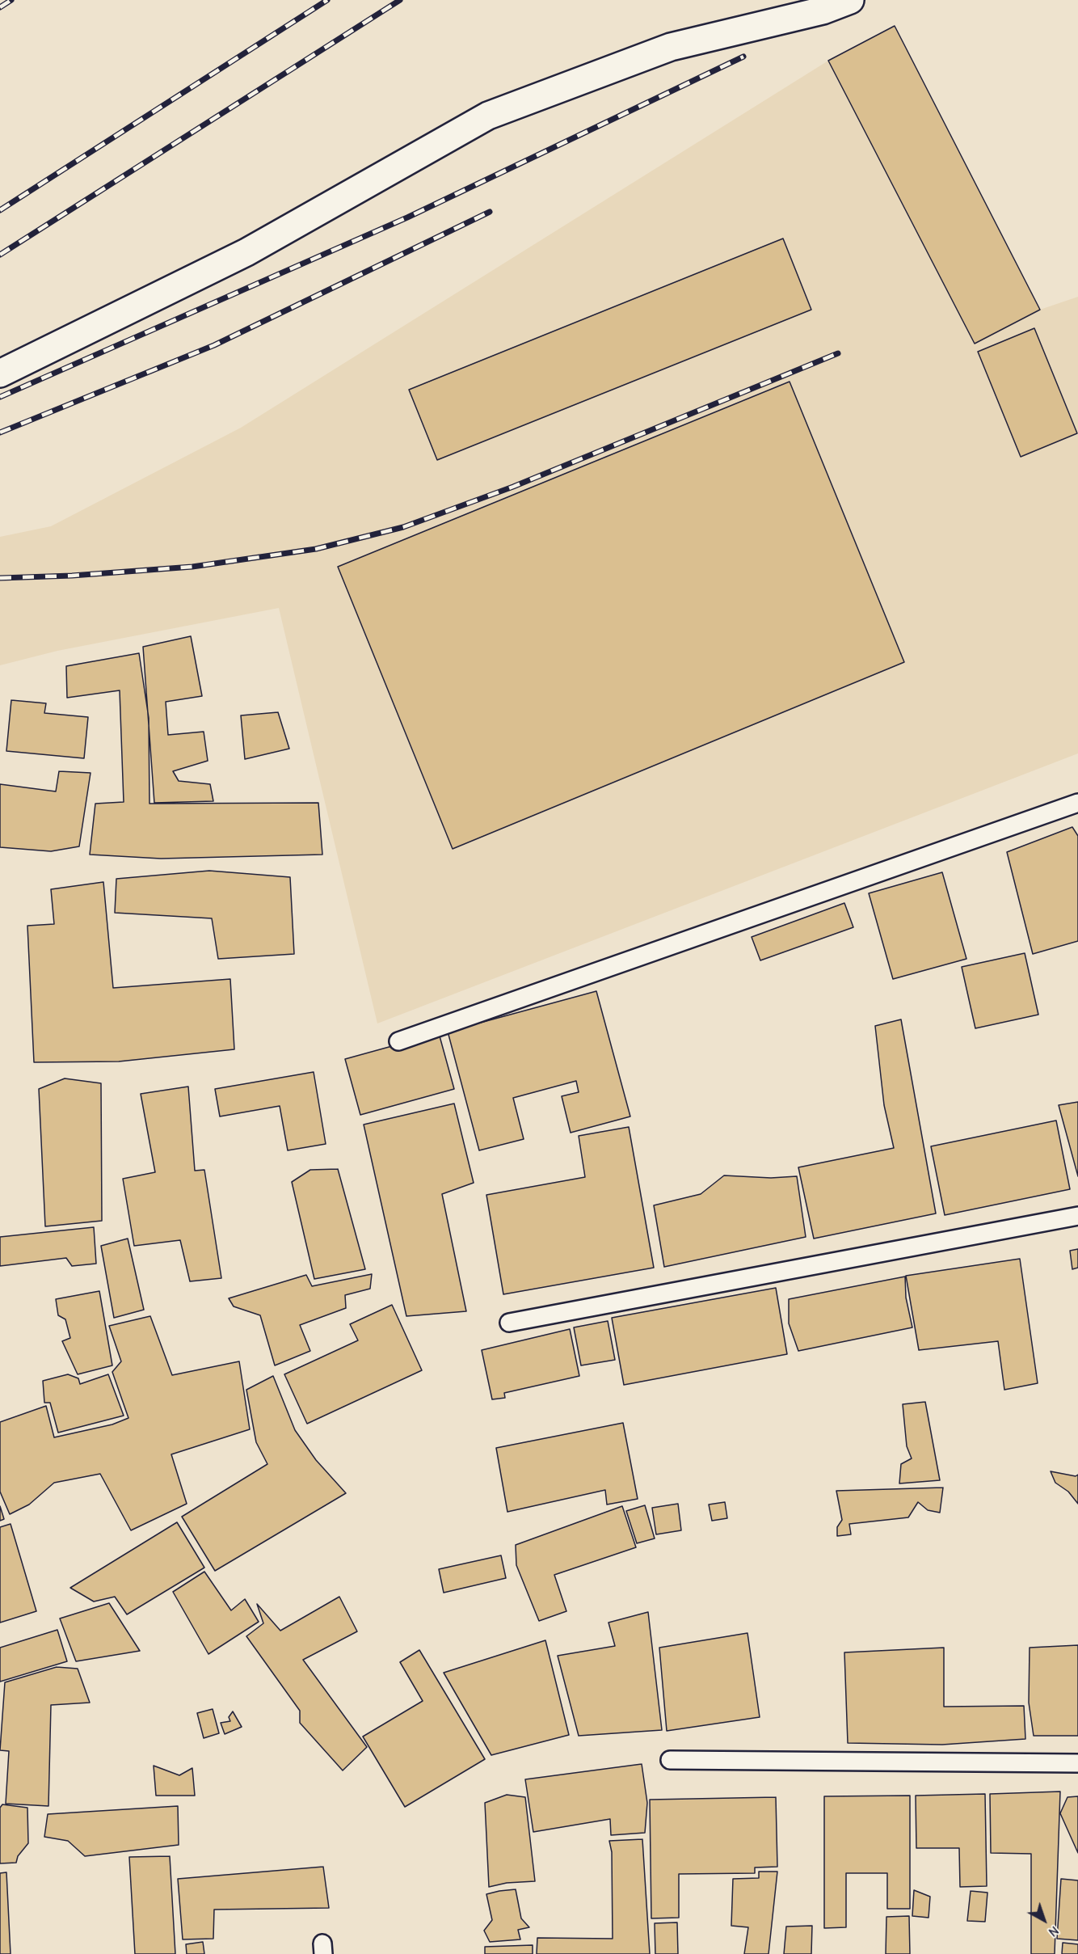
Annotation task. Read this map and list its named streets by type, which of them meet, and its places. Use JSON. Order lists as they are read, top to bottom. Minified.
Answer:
{"north":"bottom right"}
